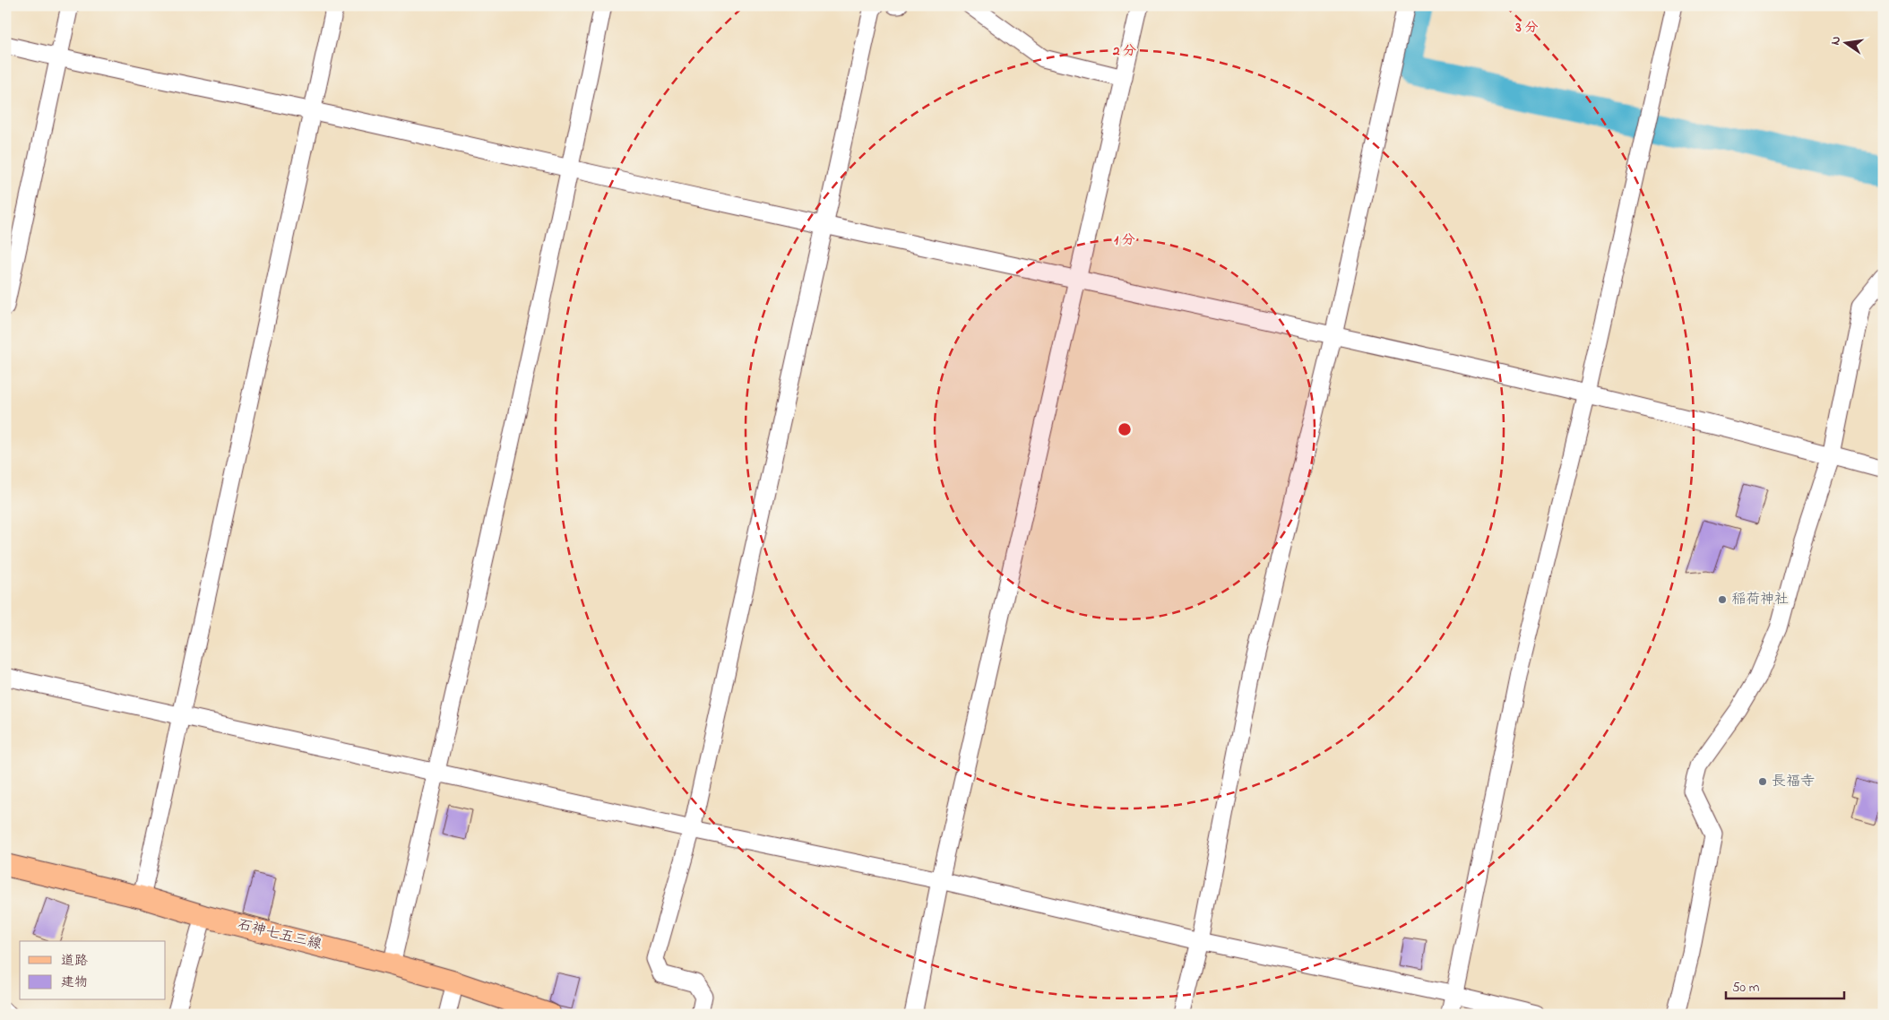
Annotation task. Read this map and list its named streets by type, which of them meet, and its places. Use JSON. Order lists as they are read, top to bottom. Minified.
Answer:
{"streets":{"main road":["石神七五三線"]},"places":["稲荷神社","長福寺"],"legend":["道路","建物"],"scale_bar":"50 m","north":"left","rings":["3 分","2 分","1 分"]}
